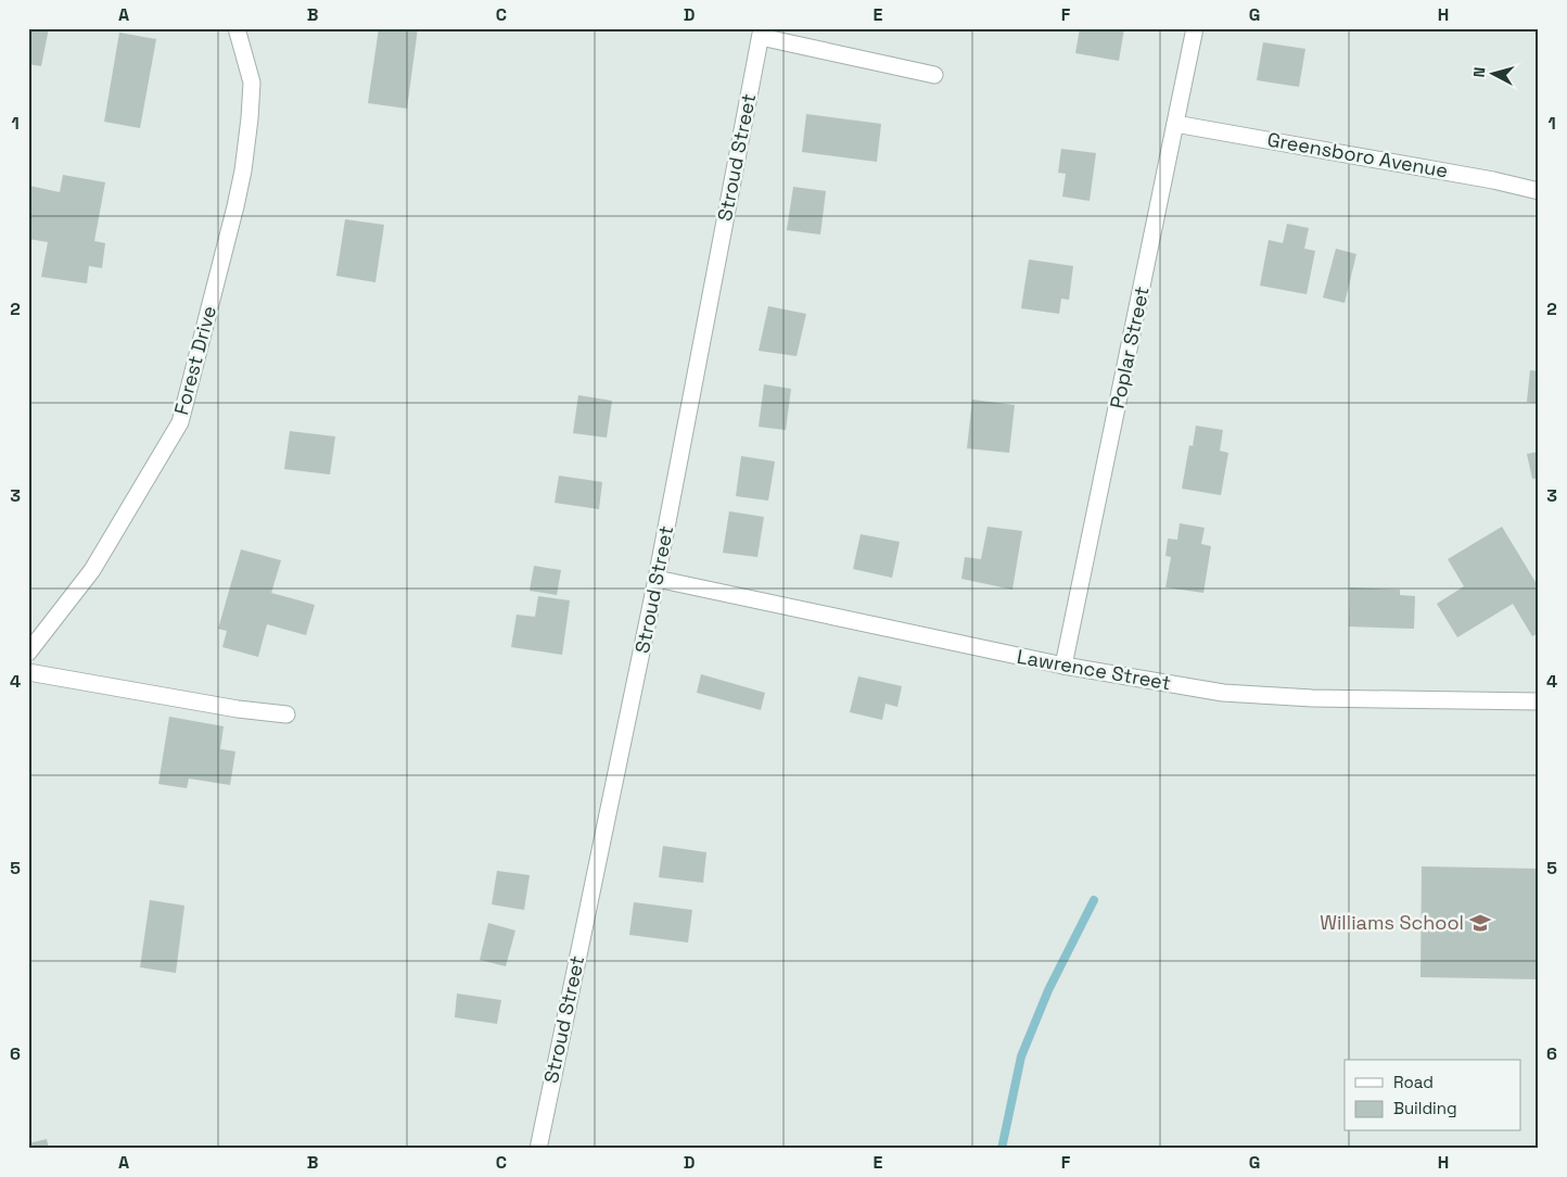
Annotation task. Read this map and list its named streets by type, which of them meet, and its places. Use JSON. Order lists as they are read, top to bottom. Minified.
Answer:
{"streets":{"street":["Greensboro Avenue","Stroud Street","Poplar Street","Forest Drive","Lawrence Street"]},"crossings":[["Greensboro Avenue","Poplar Street"],["Stroud Street","Lawrence Street"],["Poplar Street","Lawrence Street"]],"places":{"school or university":["Williams School"]},"legend":["Road","Building"],"north":"left","grid":{"columns":["A","B","C","D","E","F","G","H"],"rows":["1","2","3","4","5","6"]}}
